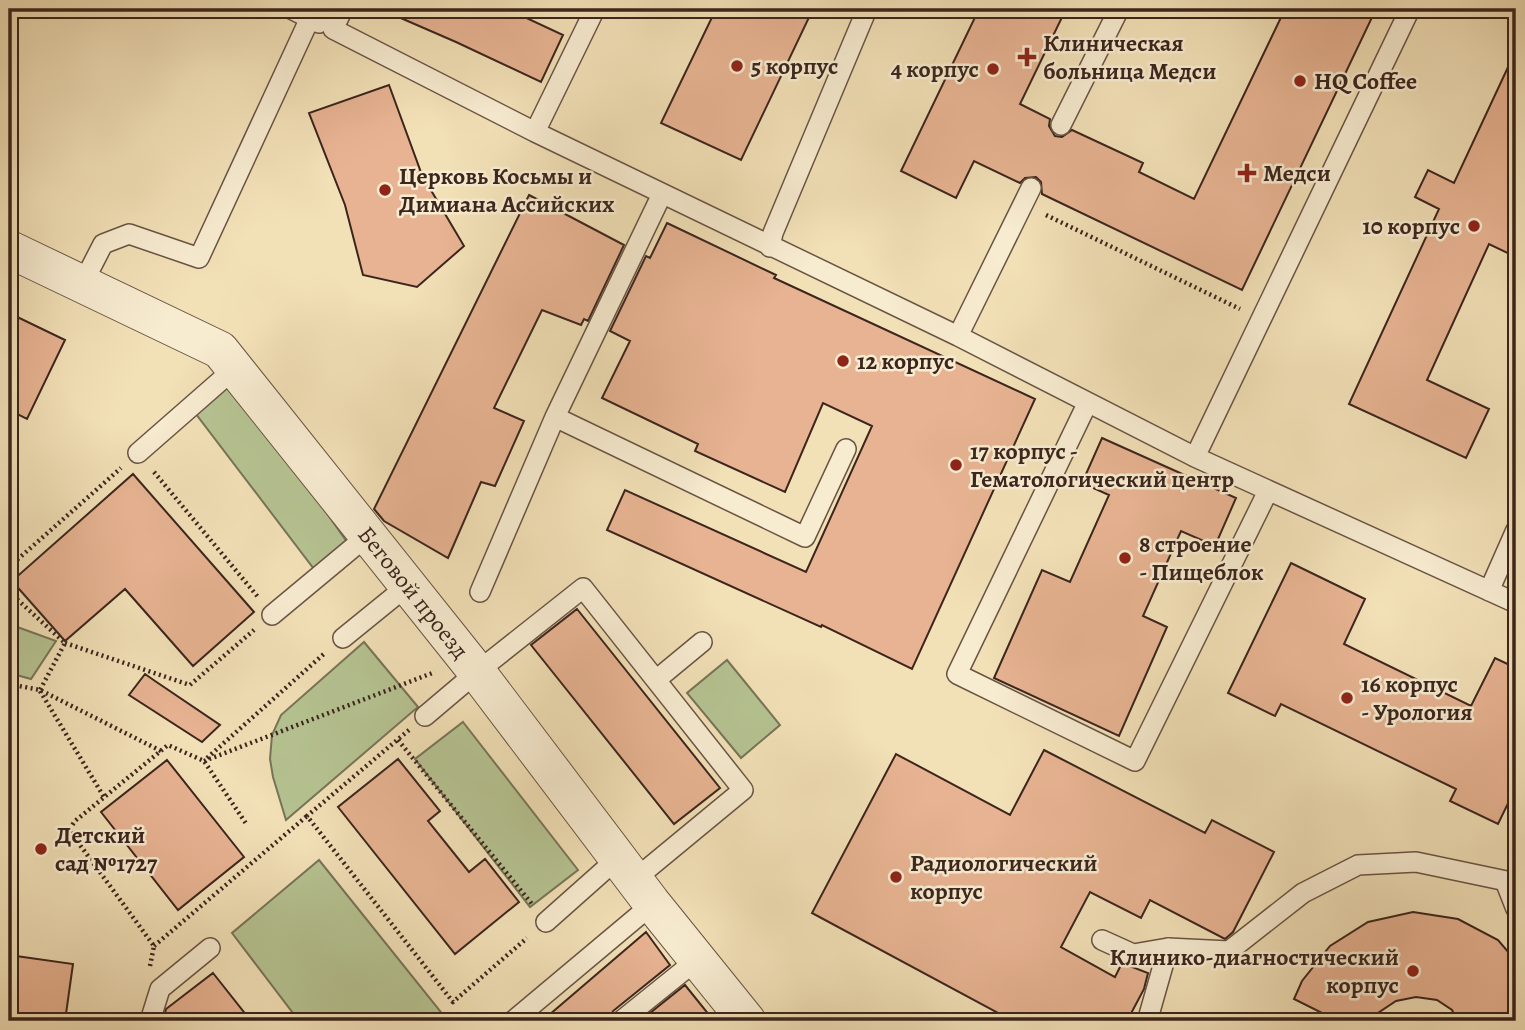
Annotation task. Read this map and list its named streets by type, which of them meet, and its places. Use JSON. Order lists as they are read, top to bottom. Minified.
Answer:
{"streets":{"street":["Беговой проезд"]},"places":{"health":["Клиническая больница Медси","Медси"],"other":["5 корпус","4 корпус","HQ Coffee","Церковь Косьмы и Димиана Ассийских","10 корпус","12 корпус","17 корпус - Гематологический центр","8 строение - Пищеблок","16 корпус - Урология","Детский сад №1727","Радиологический корпус","Клинико-диагностический корпус"]}}
